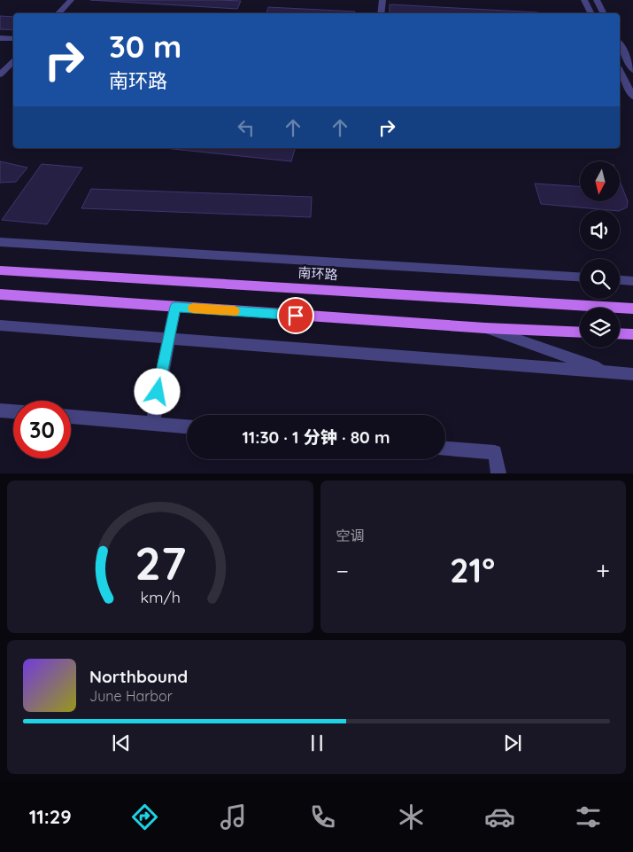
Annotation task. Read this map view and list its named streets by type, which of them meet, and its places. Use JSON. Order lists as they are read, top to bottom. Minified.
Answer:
{"streets":{"main road":["南环路"]},"north":"bottom","page":{"turn":["30 m","南环路"],"limit":"30","trip":"11:30 · 1 分钟 · 80 m","tile":"空调","heat":["−","21°","+"],"song":["Northbound","June Harbor"],"tabs":"11:29","gauge":["27","km/h"]}}
